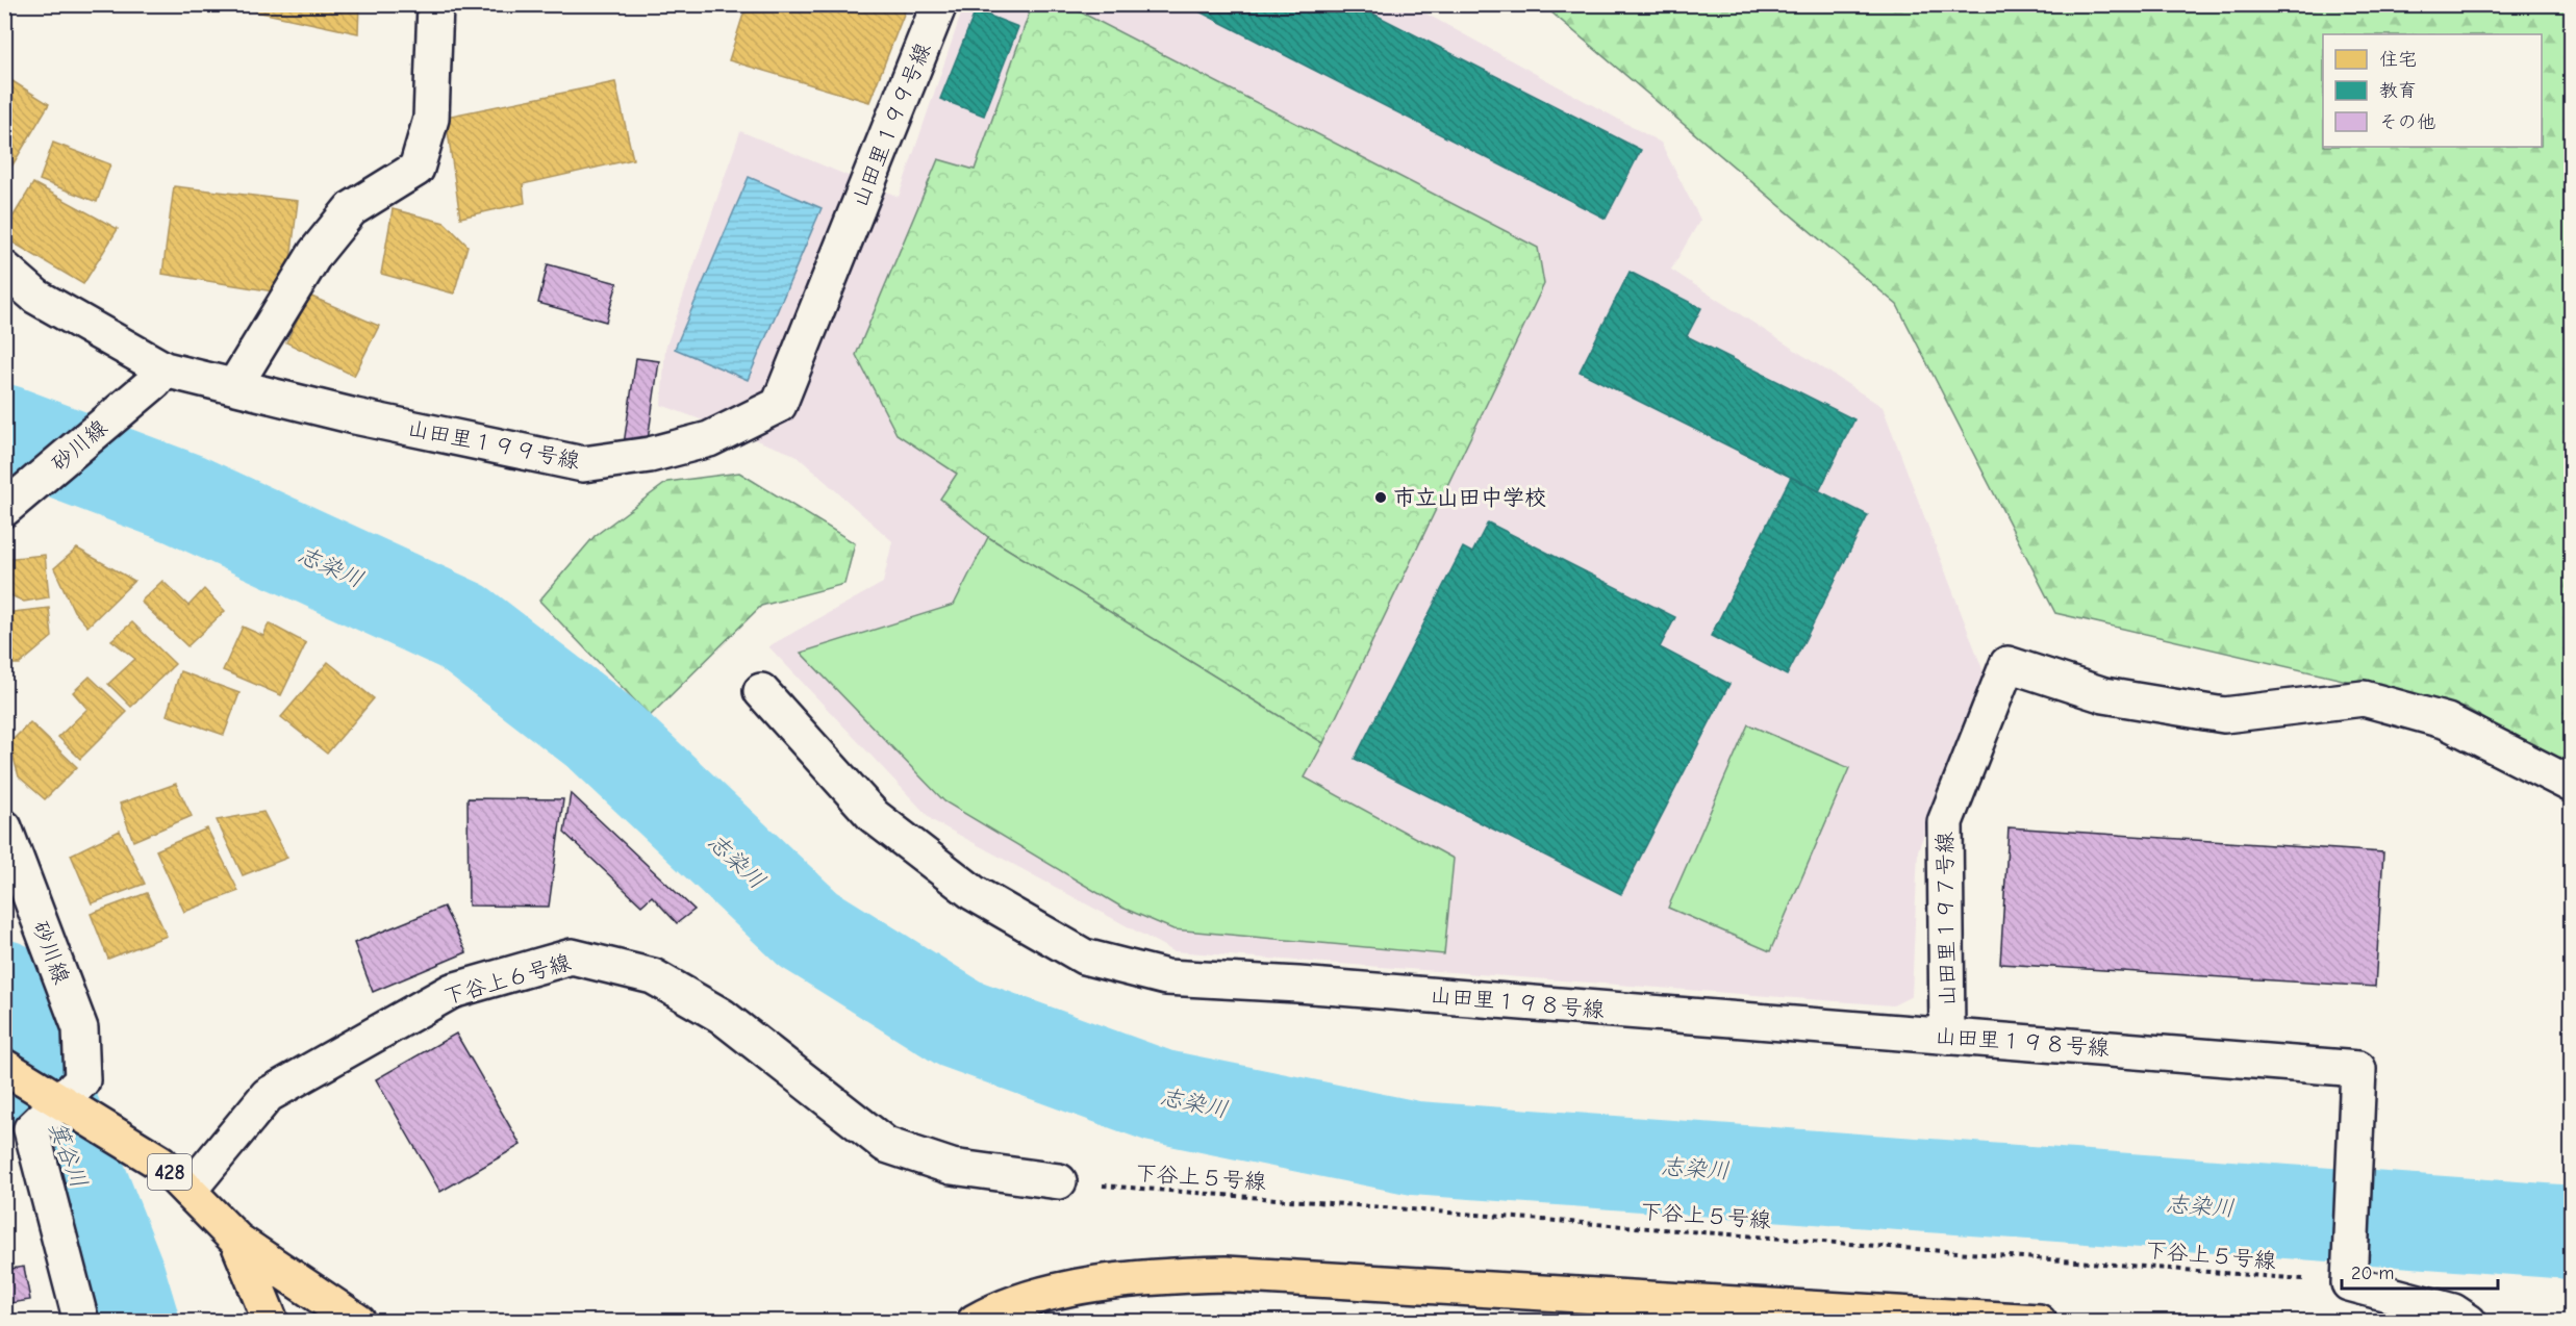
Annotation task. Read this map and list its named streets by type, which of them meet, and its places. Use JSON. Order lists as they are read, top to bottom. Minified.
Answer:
{"streets":{"highway":["428"],"street":["山田里１９９号線","砂川線","山田里１９７号線","下谷上６号線","山田里１９８号線"],"path":["下谷上５号線"]},"crossings":[["山田里１９９号線","砂川線"],["砂川線","428"],["山田里１９７号線","山田里１９８号線"],["下谷上６号線","428"],["下谷上６号線","下谷上５号線"],["山田里１９８号線","下谷上５号線"]],"water":["志染川","箕谷川"],"places":["市立山田中学校"],"legend":["住宅","教育","その他"],"scale_bar":"20 m"}
